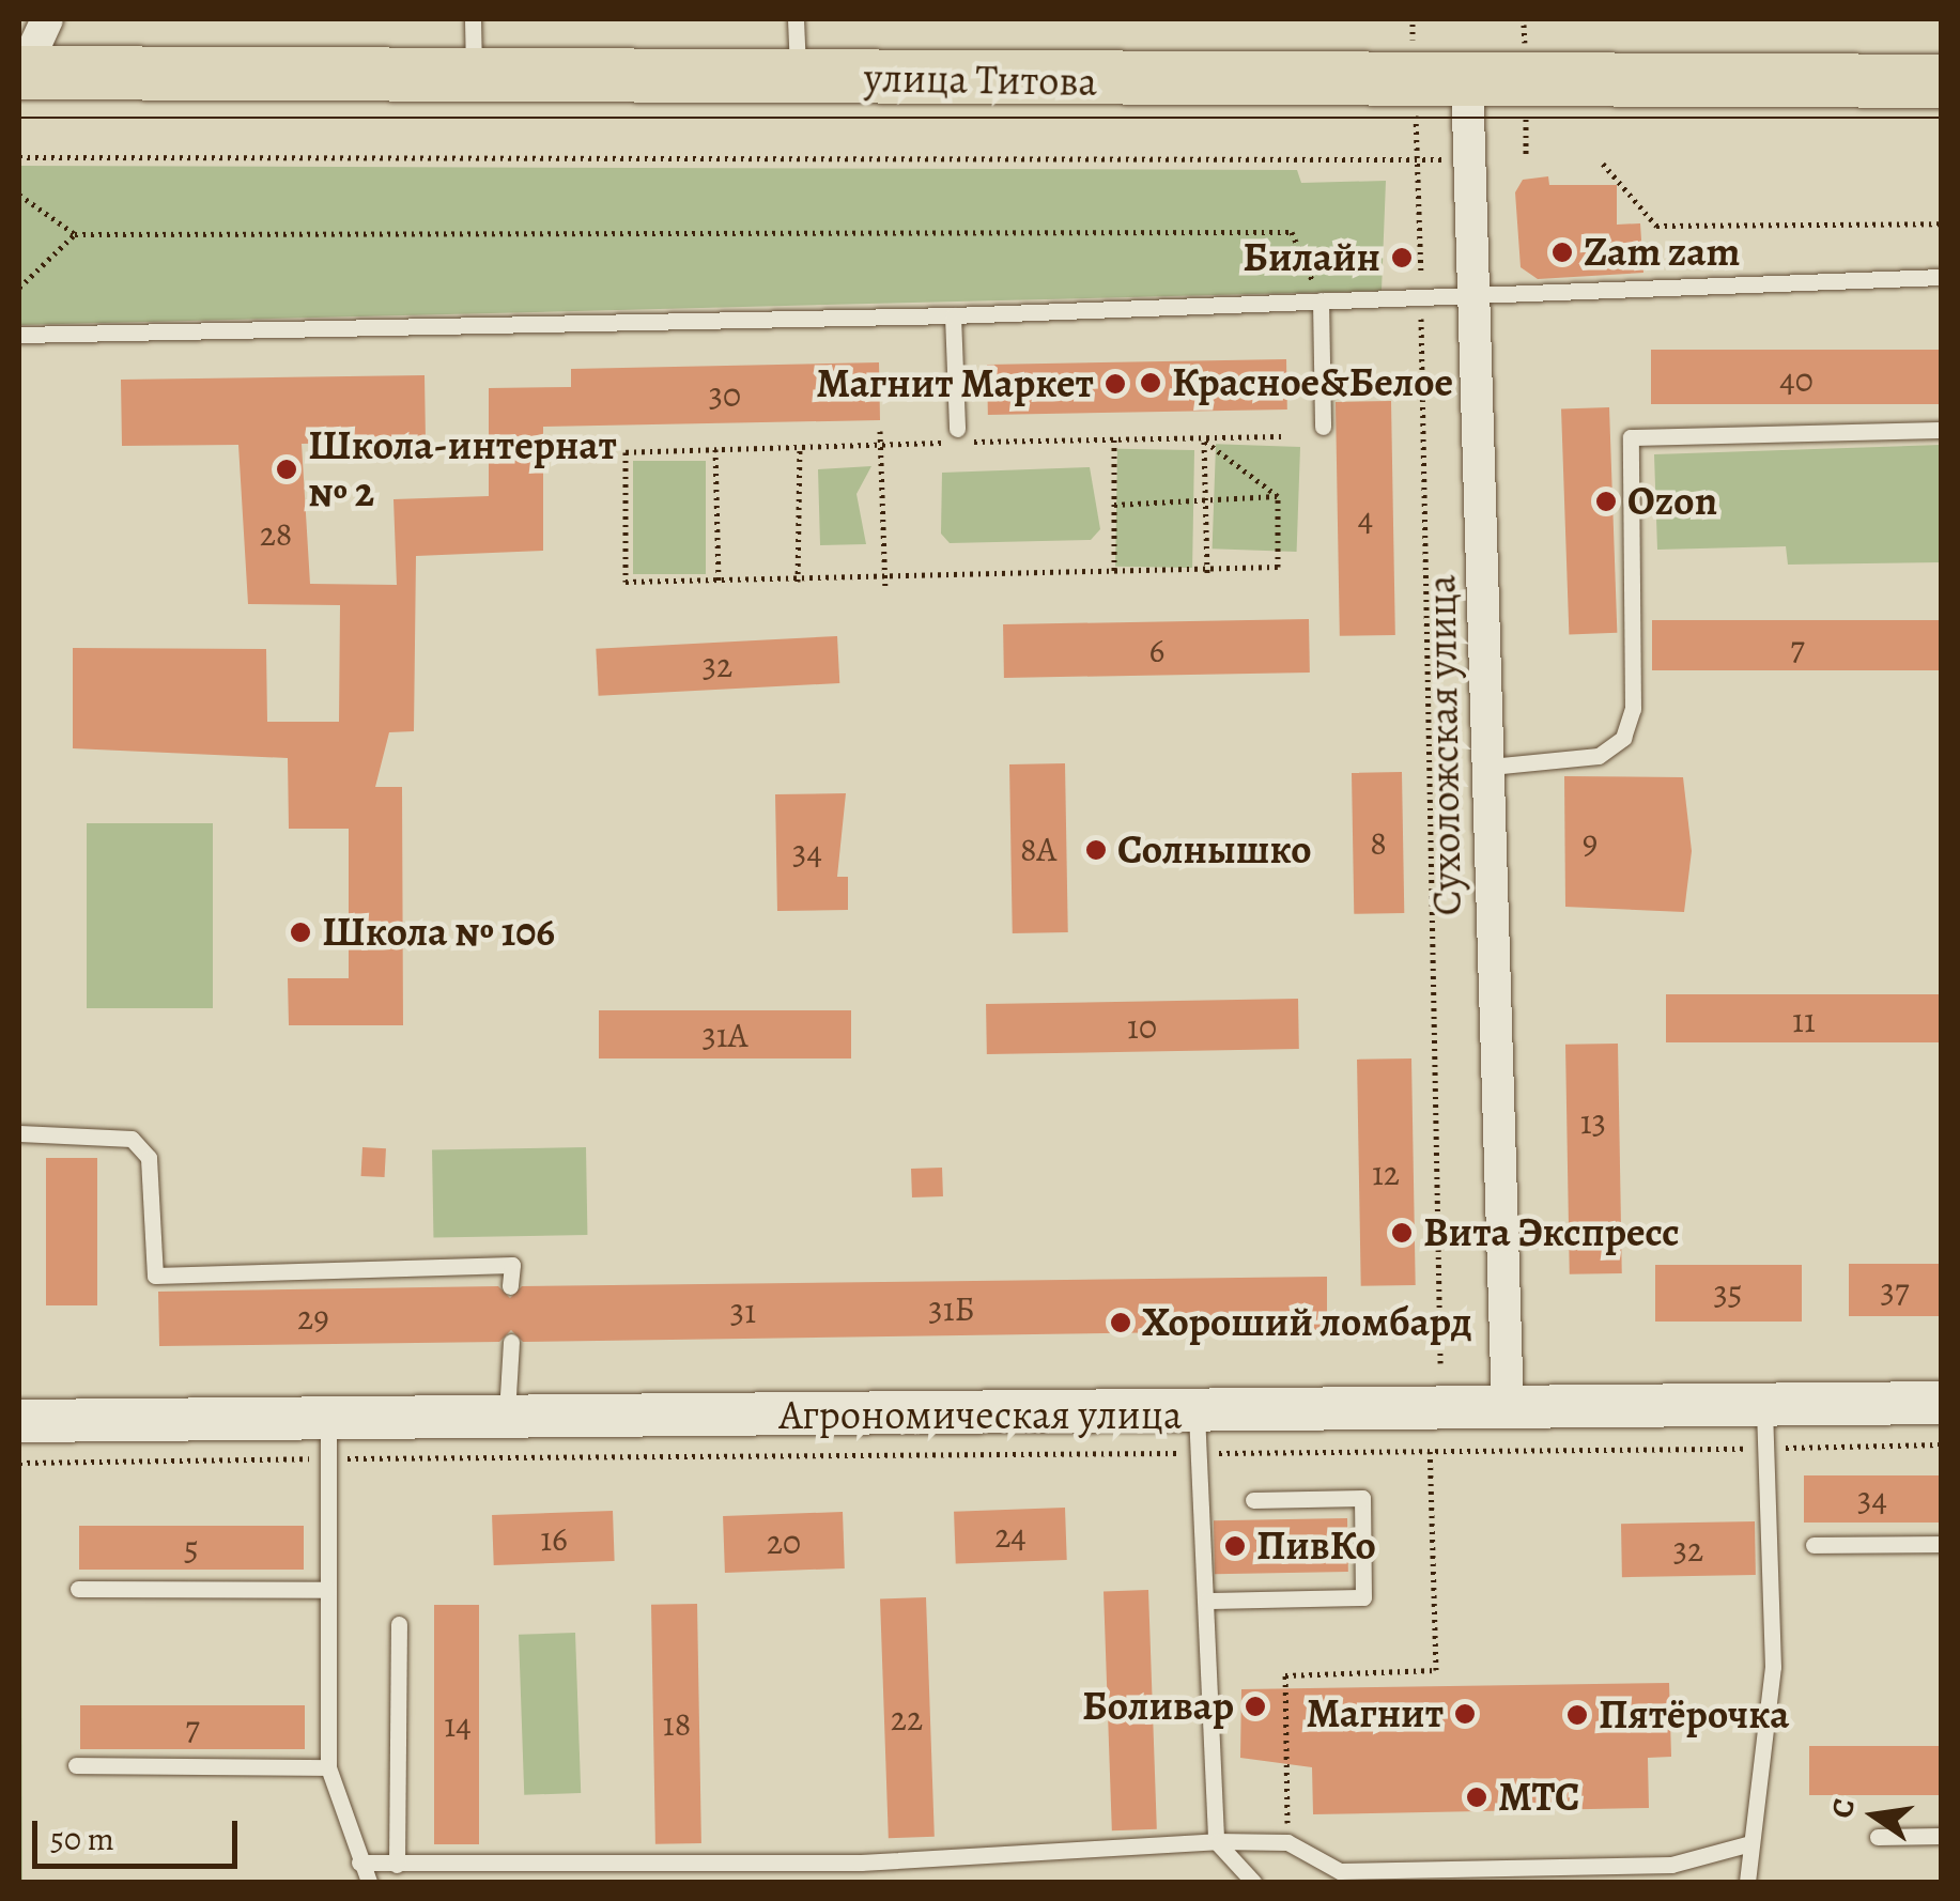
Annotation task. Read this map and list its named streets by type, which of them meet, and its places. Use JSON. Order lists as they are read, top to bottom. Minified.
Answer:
{"streets":{"main road":["улица Титова"],"street":["Сухоложская улица","Агрономическая улица"]},"crossings":[["улица Титова","Сухоложская улица"],["Сухоложская улица","Агрономическая улица"]],"places":["Zam zam","Билайн","Красное&Белое","Магнит Маркет","Школа-интернат № 2","Ozon","Солнышко","Школа № 106","Вита Экспресс","Хороший ломбард","ПивКо","Боливар","Магнит","Пятёрочка","МТС"],"house_numbers":["40","30","4","28","7","6","32","9","8","8А","34","11","10","31А","13","12","37","35","31Б","31","29","34","24","16","20","5","32","22","18","14","7"],"scale_bar":"50 m","north":"left"}
